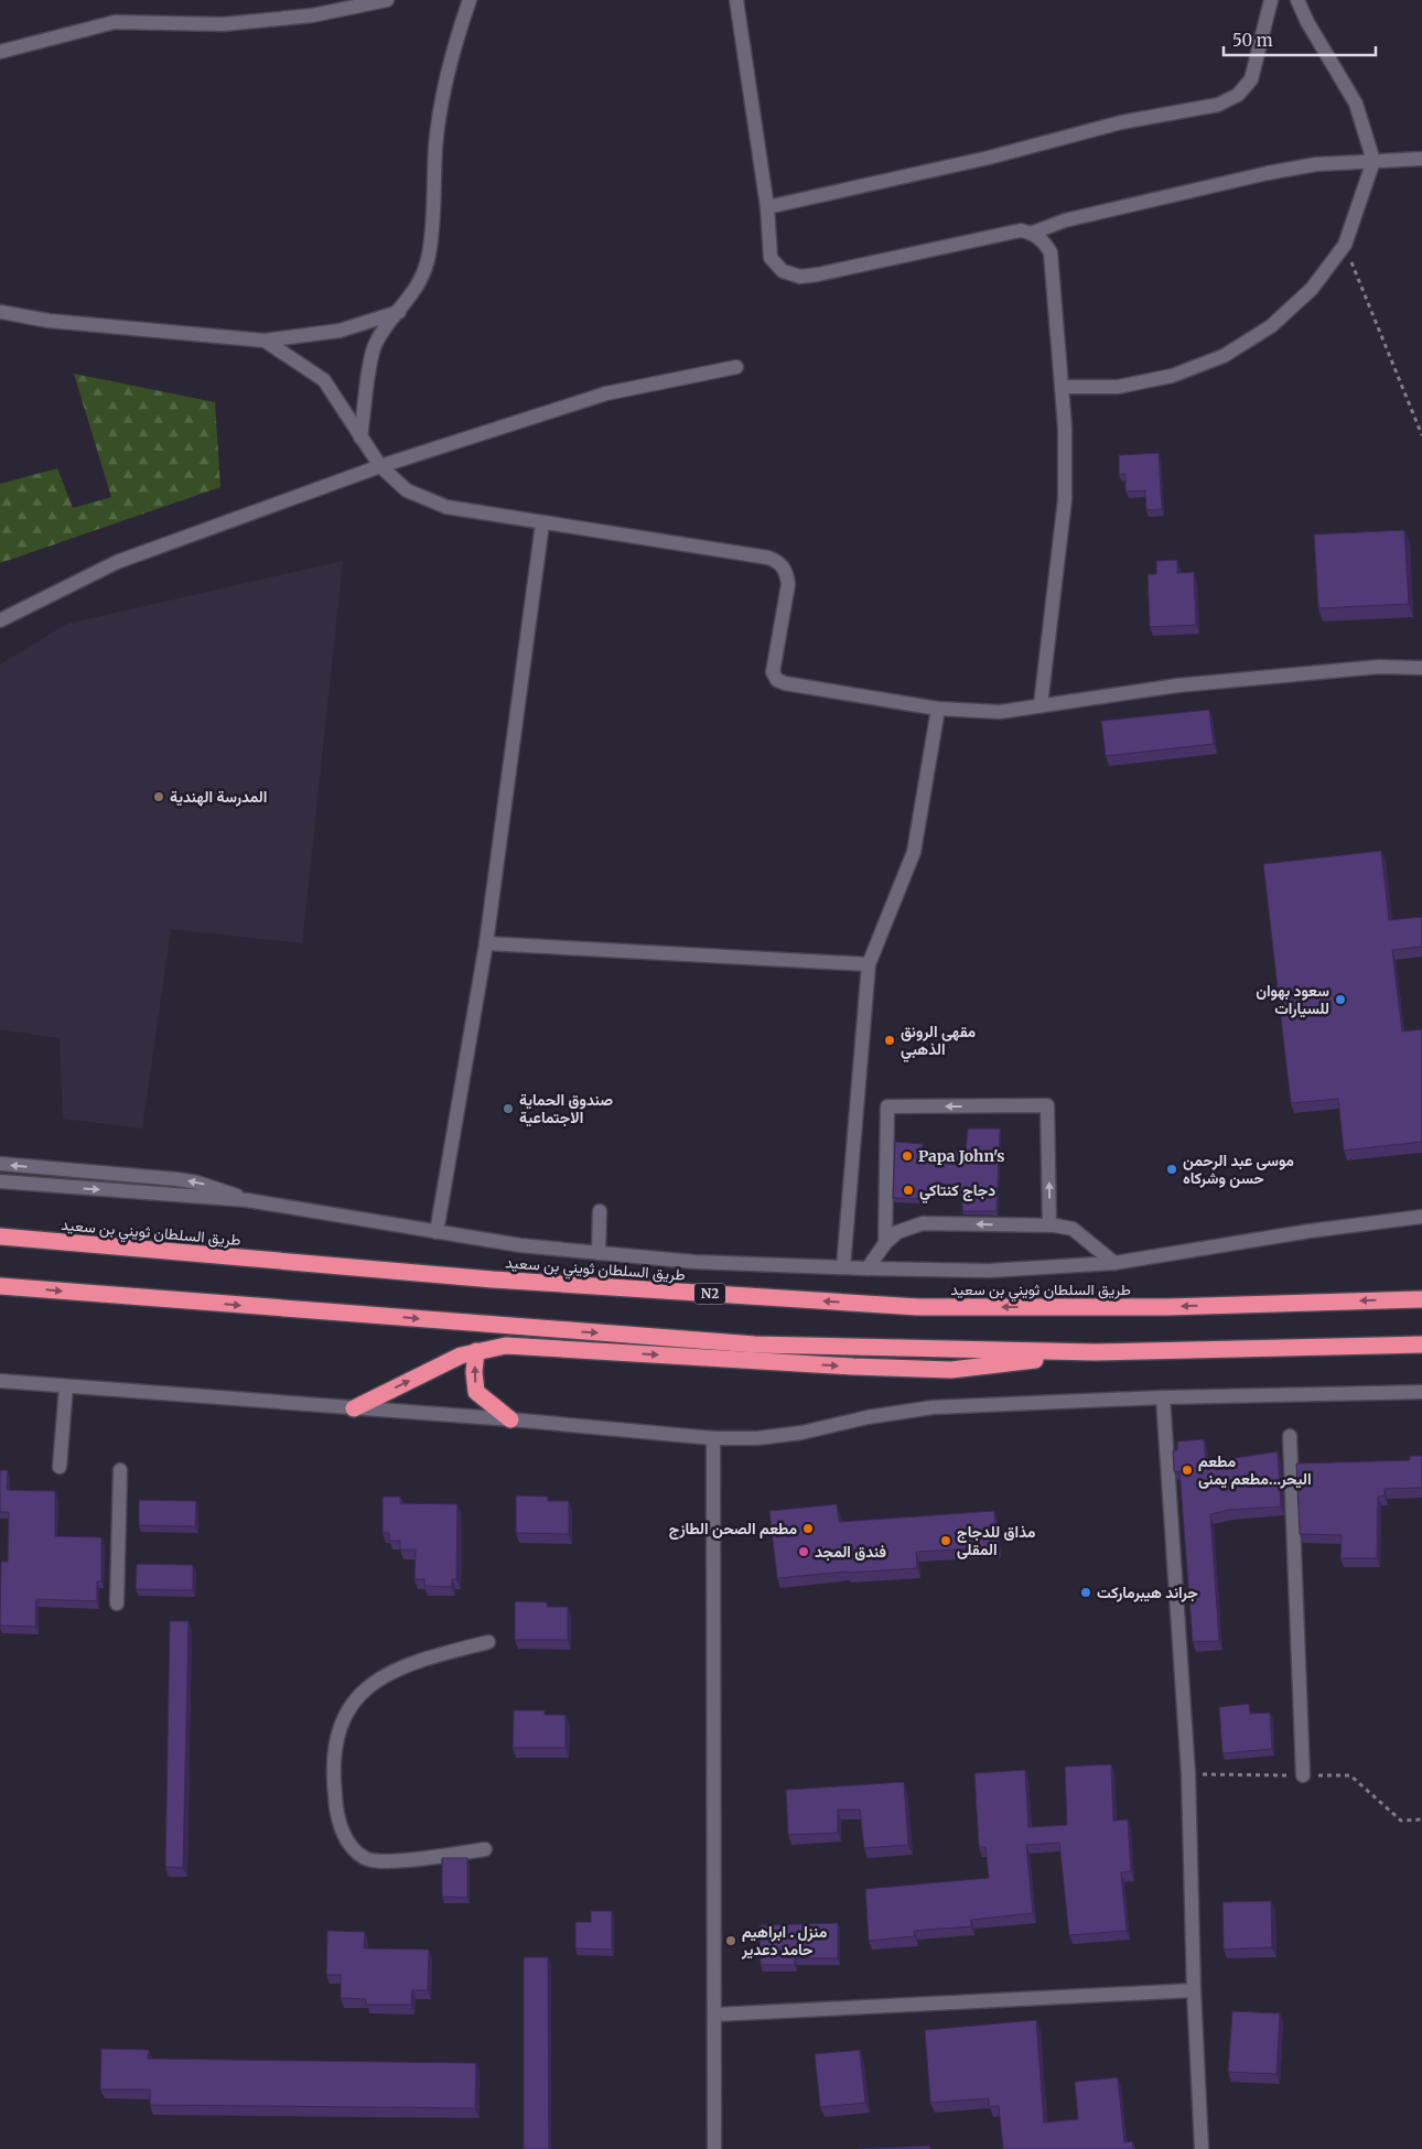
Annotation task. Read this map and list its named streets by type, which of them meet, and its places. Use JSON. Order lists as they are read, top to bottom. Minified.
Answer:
{"streets":{"highway":["طريق السلطان ثويني بن سعيد","N2"]},"places":["المدرسة الهندية","سعود بهوان للسيارات","مقهى الرونق الذهبي","صندوق الحماية الاجتماعية","Papa John's","موسى عبد الرحمن حسن وشركاه","دجاج كنتاكي","مطعم اليحر...مطعم يمنى","مطعم الصحن الطازج","مذاق للدجاج المقلى","فندق المجد","جراند ه‍يبرماركت","منزل . ابراهيم حامد دعدير"],"scale_bar":"50 m"}
